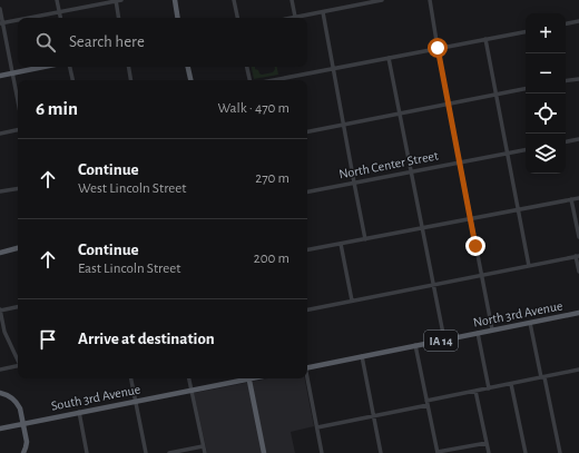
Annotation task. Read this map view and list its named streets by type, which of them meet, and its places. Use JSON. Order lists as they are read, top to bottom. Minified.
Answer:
{"streets":{"main road":["North 3rd Avenue","IA 14","South 3rd Avenue"],"street":["North Center Street"]},"page":{"map_buttons":["+","−"],"search":"Search here","heading":["6 min","Walk · 470 m"],"list":[["Continue","West Lincoln Street","270 m"],["Continue","East Lincoln Street","200 m"],"Arrive at destination"]}}
